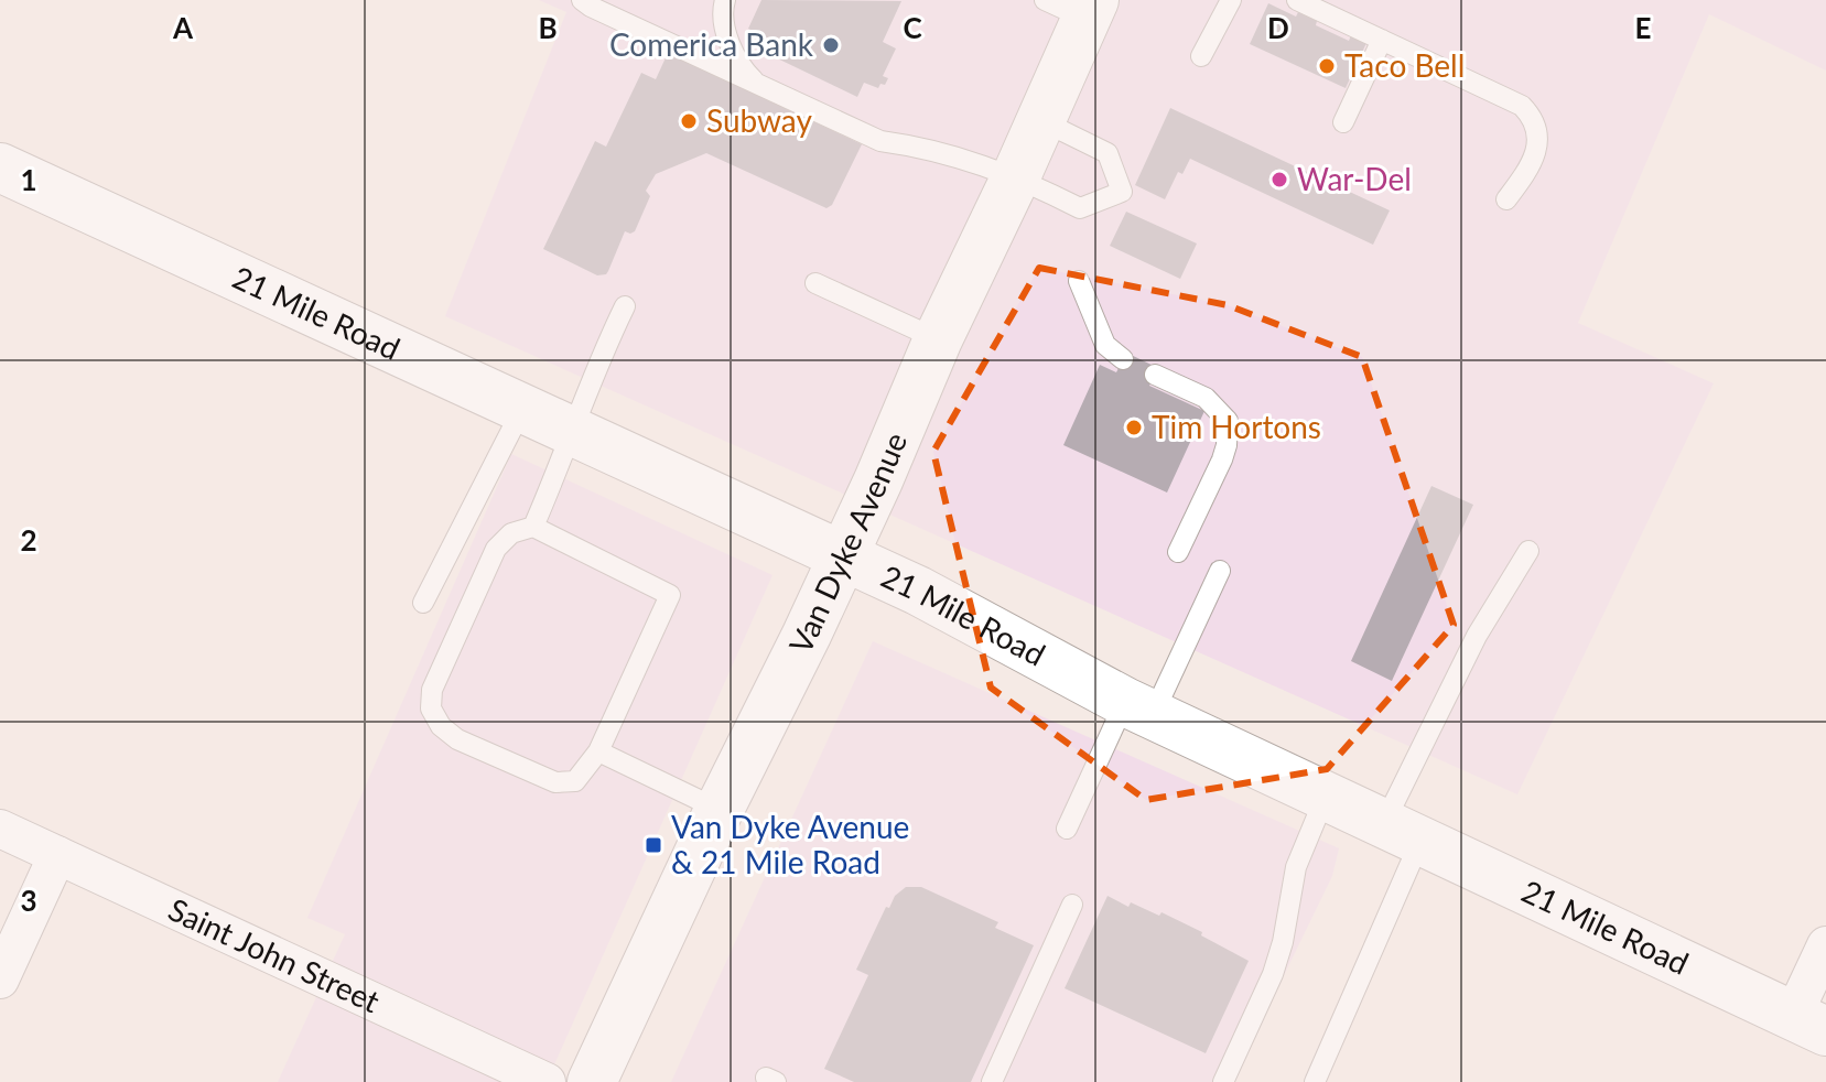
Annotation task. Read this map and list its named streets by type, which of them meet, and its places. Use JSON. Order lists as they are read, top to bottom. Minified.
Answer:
{"streets":{"street":["21 Mile Road","Van Dyke Avenue","Saint John Street"]},"crossings":[["21 Mile Road","Van Dyke Avenue"]],"places":{"other":["Comerica Bank","Taco Bell","Subway","War-Del","Tim Hortons"],"transit":["Van Dyke Avenue & 21 Mile Road"]},"grid":{"columns":["A","B","C","D","E"],"rows":["1","2","3"]}}
